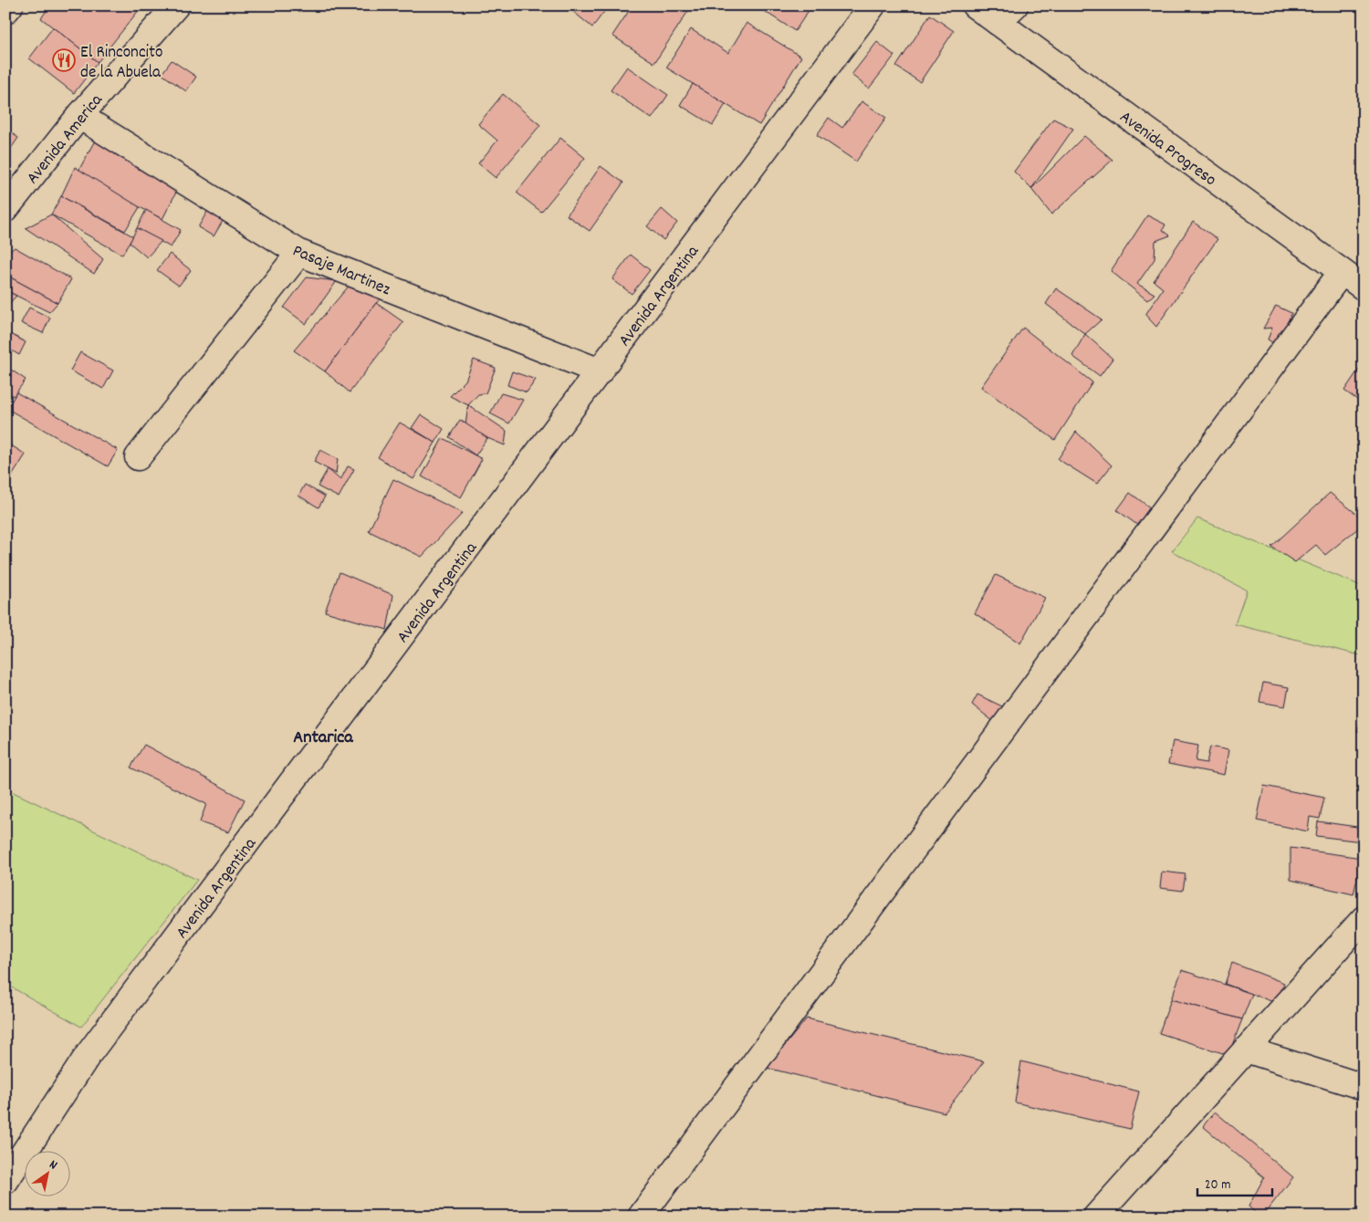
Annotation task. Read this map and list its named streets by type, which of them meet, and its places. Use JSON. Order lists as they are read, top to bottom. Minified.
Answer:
{"streets":{"main road":["Avenida America","Avenida Progreso","Pasaje Martinez","Avenida Argentina"]},"crossings":[["Avenida America","Pasaje Martinez"],["Pasaje Martinez","Avenida Argentina"]],"districts":["Antarica"],"places":{"restaurant":["El Rinconcito de la Abuela"]},"scale_bar":"20 m","north":"top right"}
